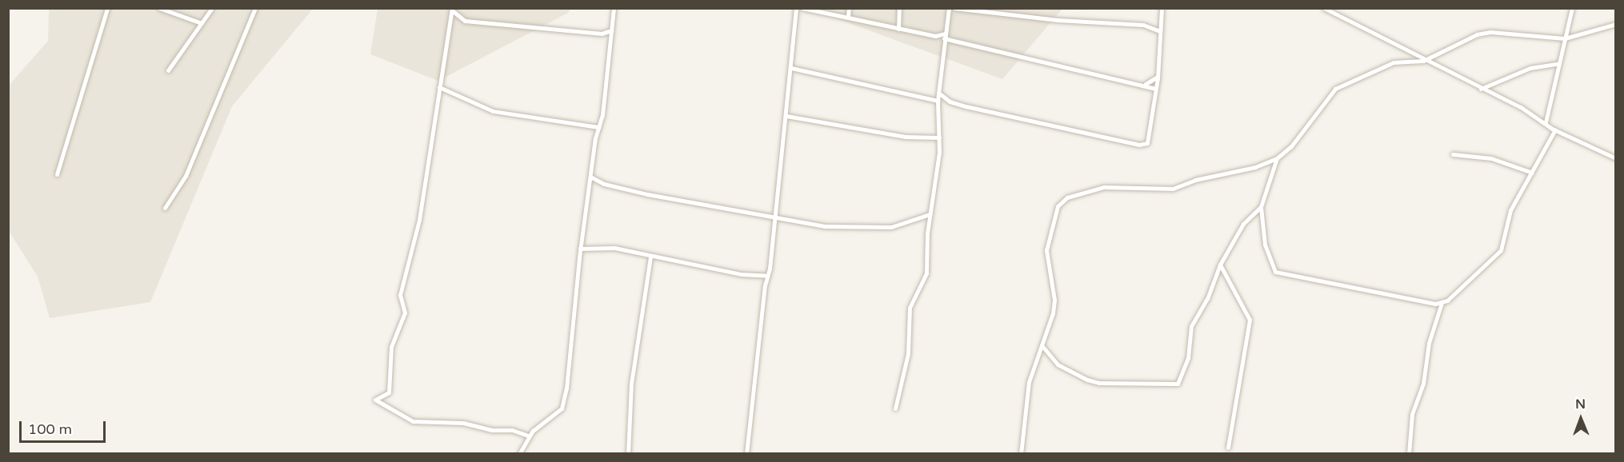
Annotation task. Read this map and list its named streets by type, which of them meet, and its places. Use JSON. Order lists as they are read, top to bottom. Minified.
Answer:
{"scale_bar":"100 m","north":"top"}
